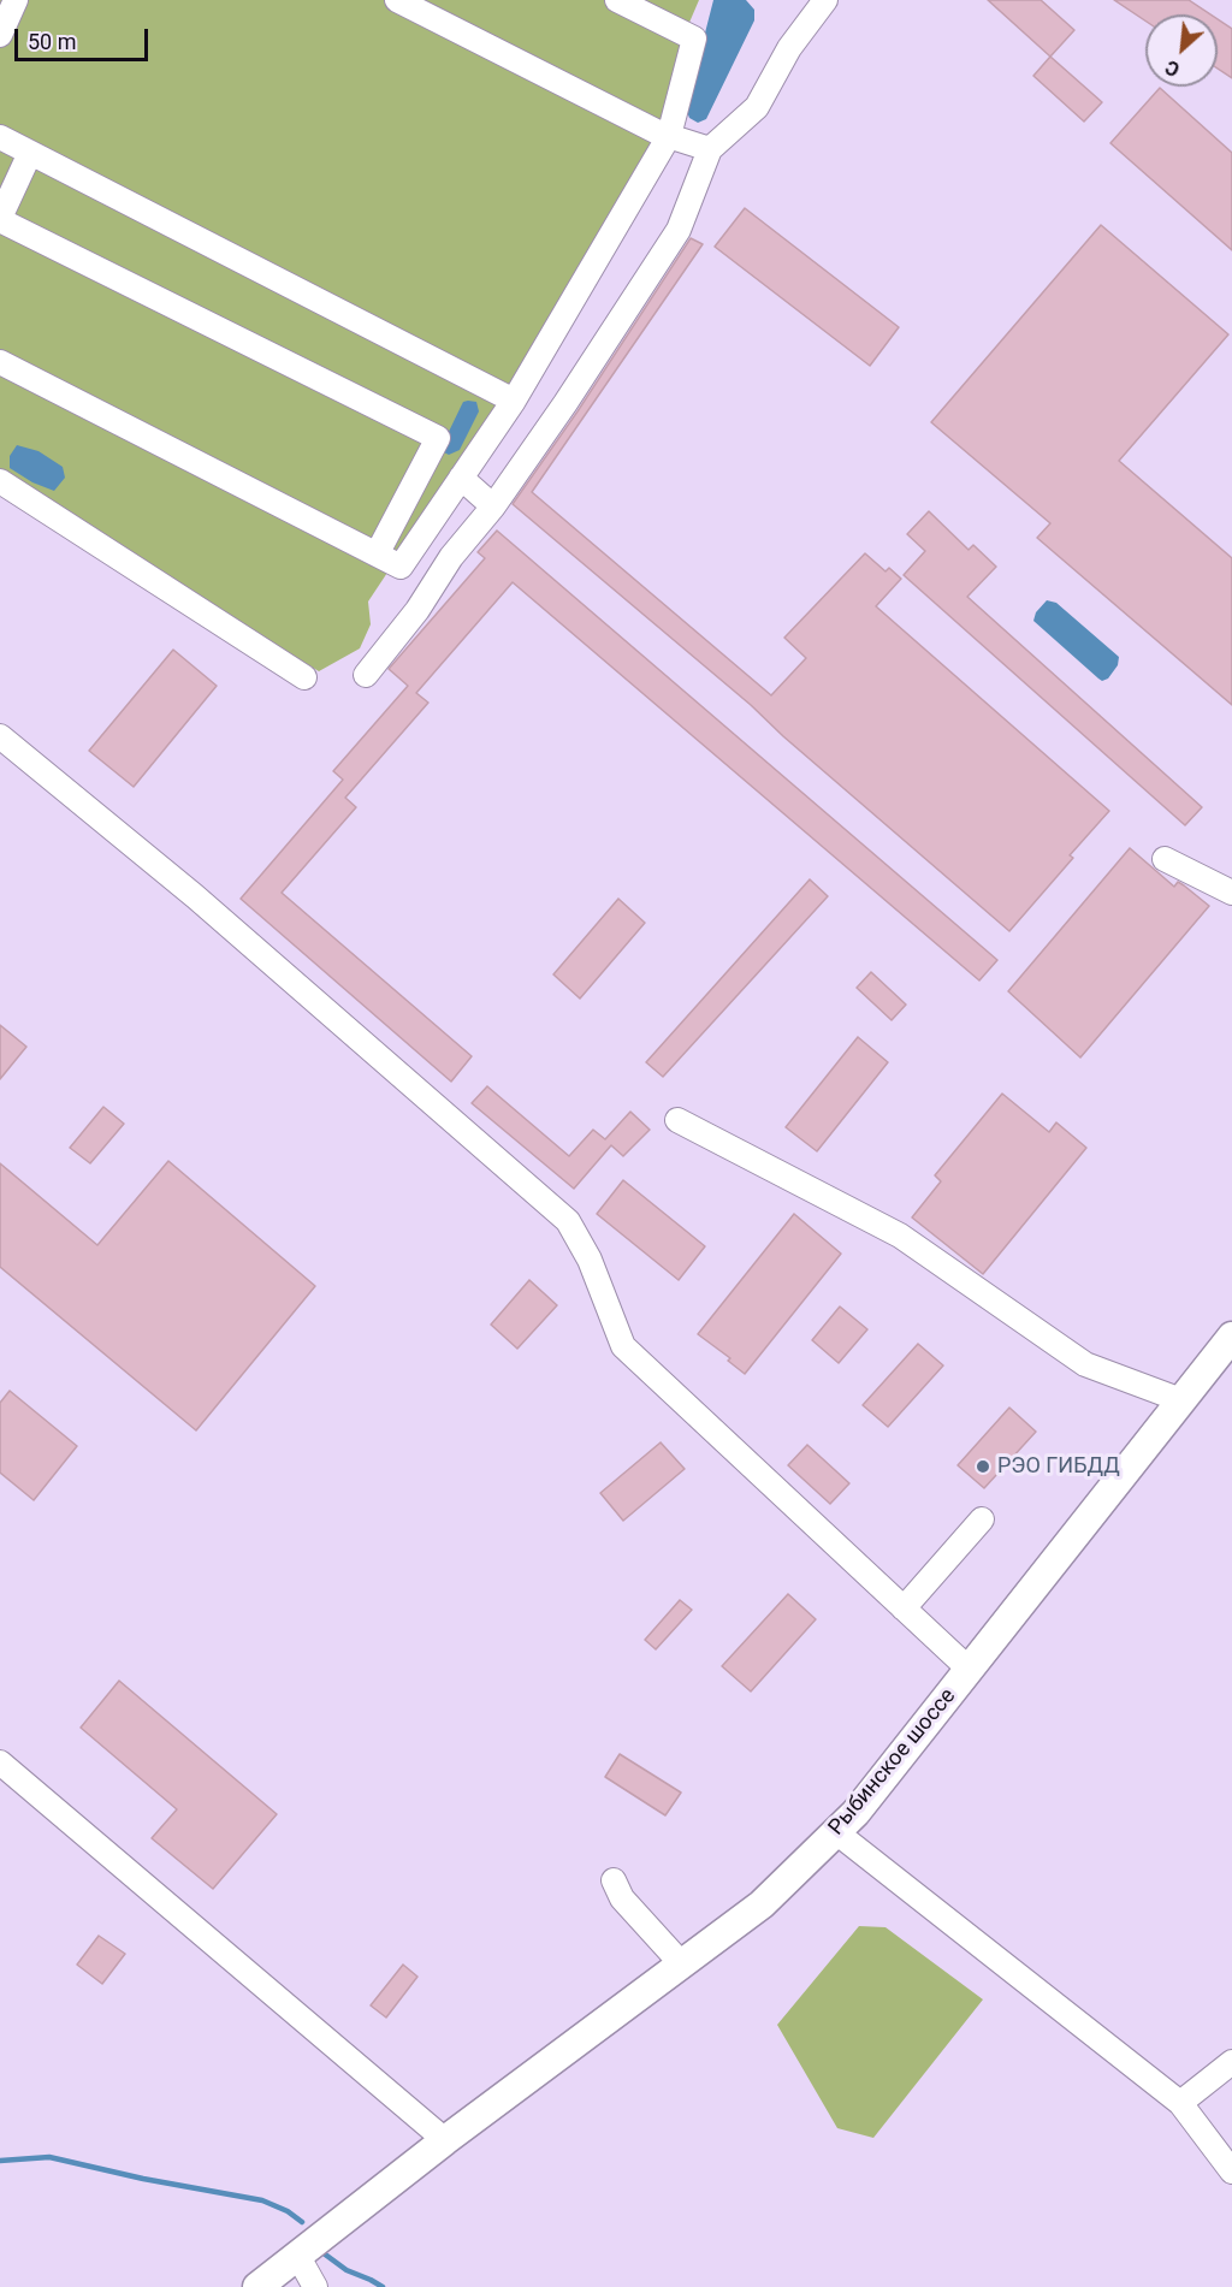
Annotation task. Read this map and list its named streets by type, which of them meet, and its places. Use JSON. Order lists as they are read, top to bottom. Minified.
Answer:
{"streets":{"main road":["Рыбинское шоссе"]},"places":["РЭО ГИБДД"],"scale_bar":"50 m","north":"bottom left"}
